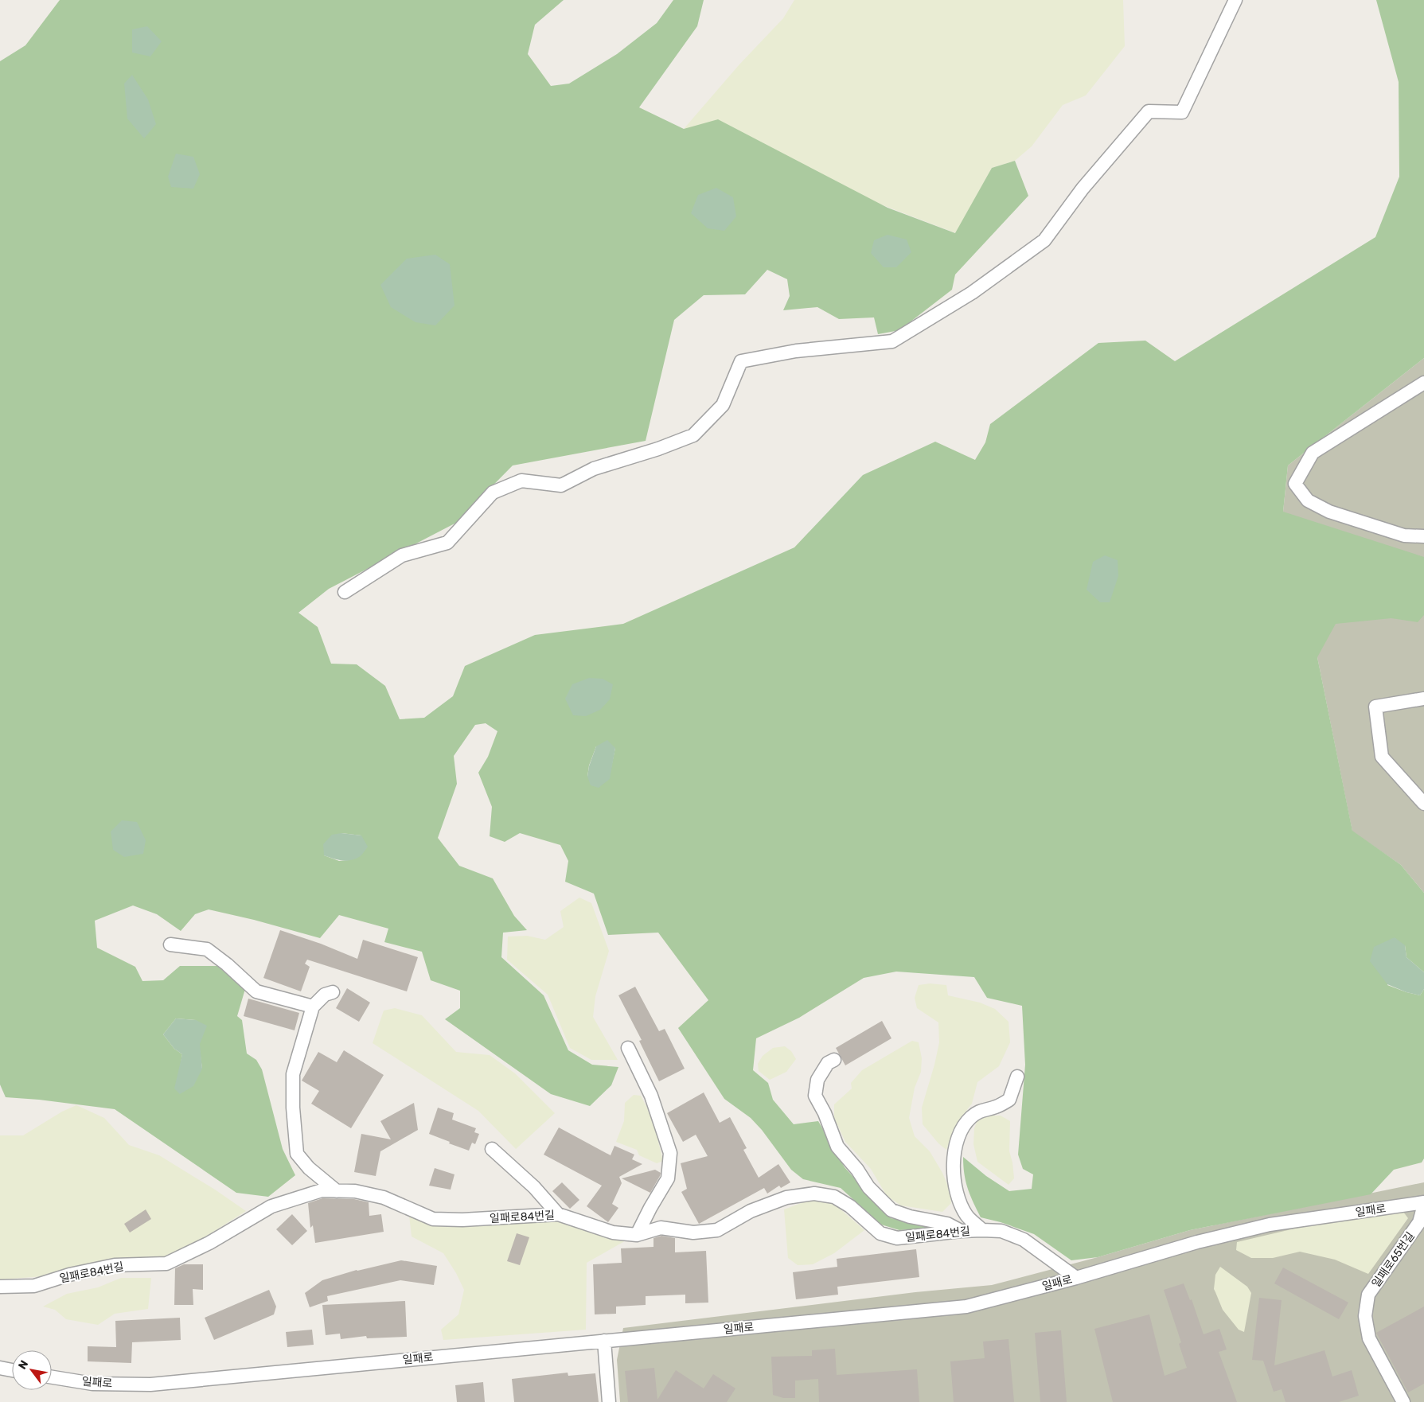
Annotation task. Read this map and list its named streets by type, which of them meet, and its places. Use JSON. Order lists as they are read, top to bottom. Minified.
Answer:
{"streets":{"street":["일패로","일패로84번길","일패로65번길"]},"crossings":[["일패로","일패로84번길"],["일패로","일패로65번길"]],"north":"top left"}
